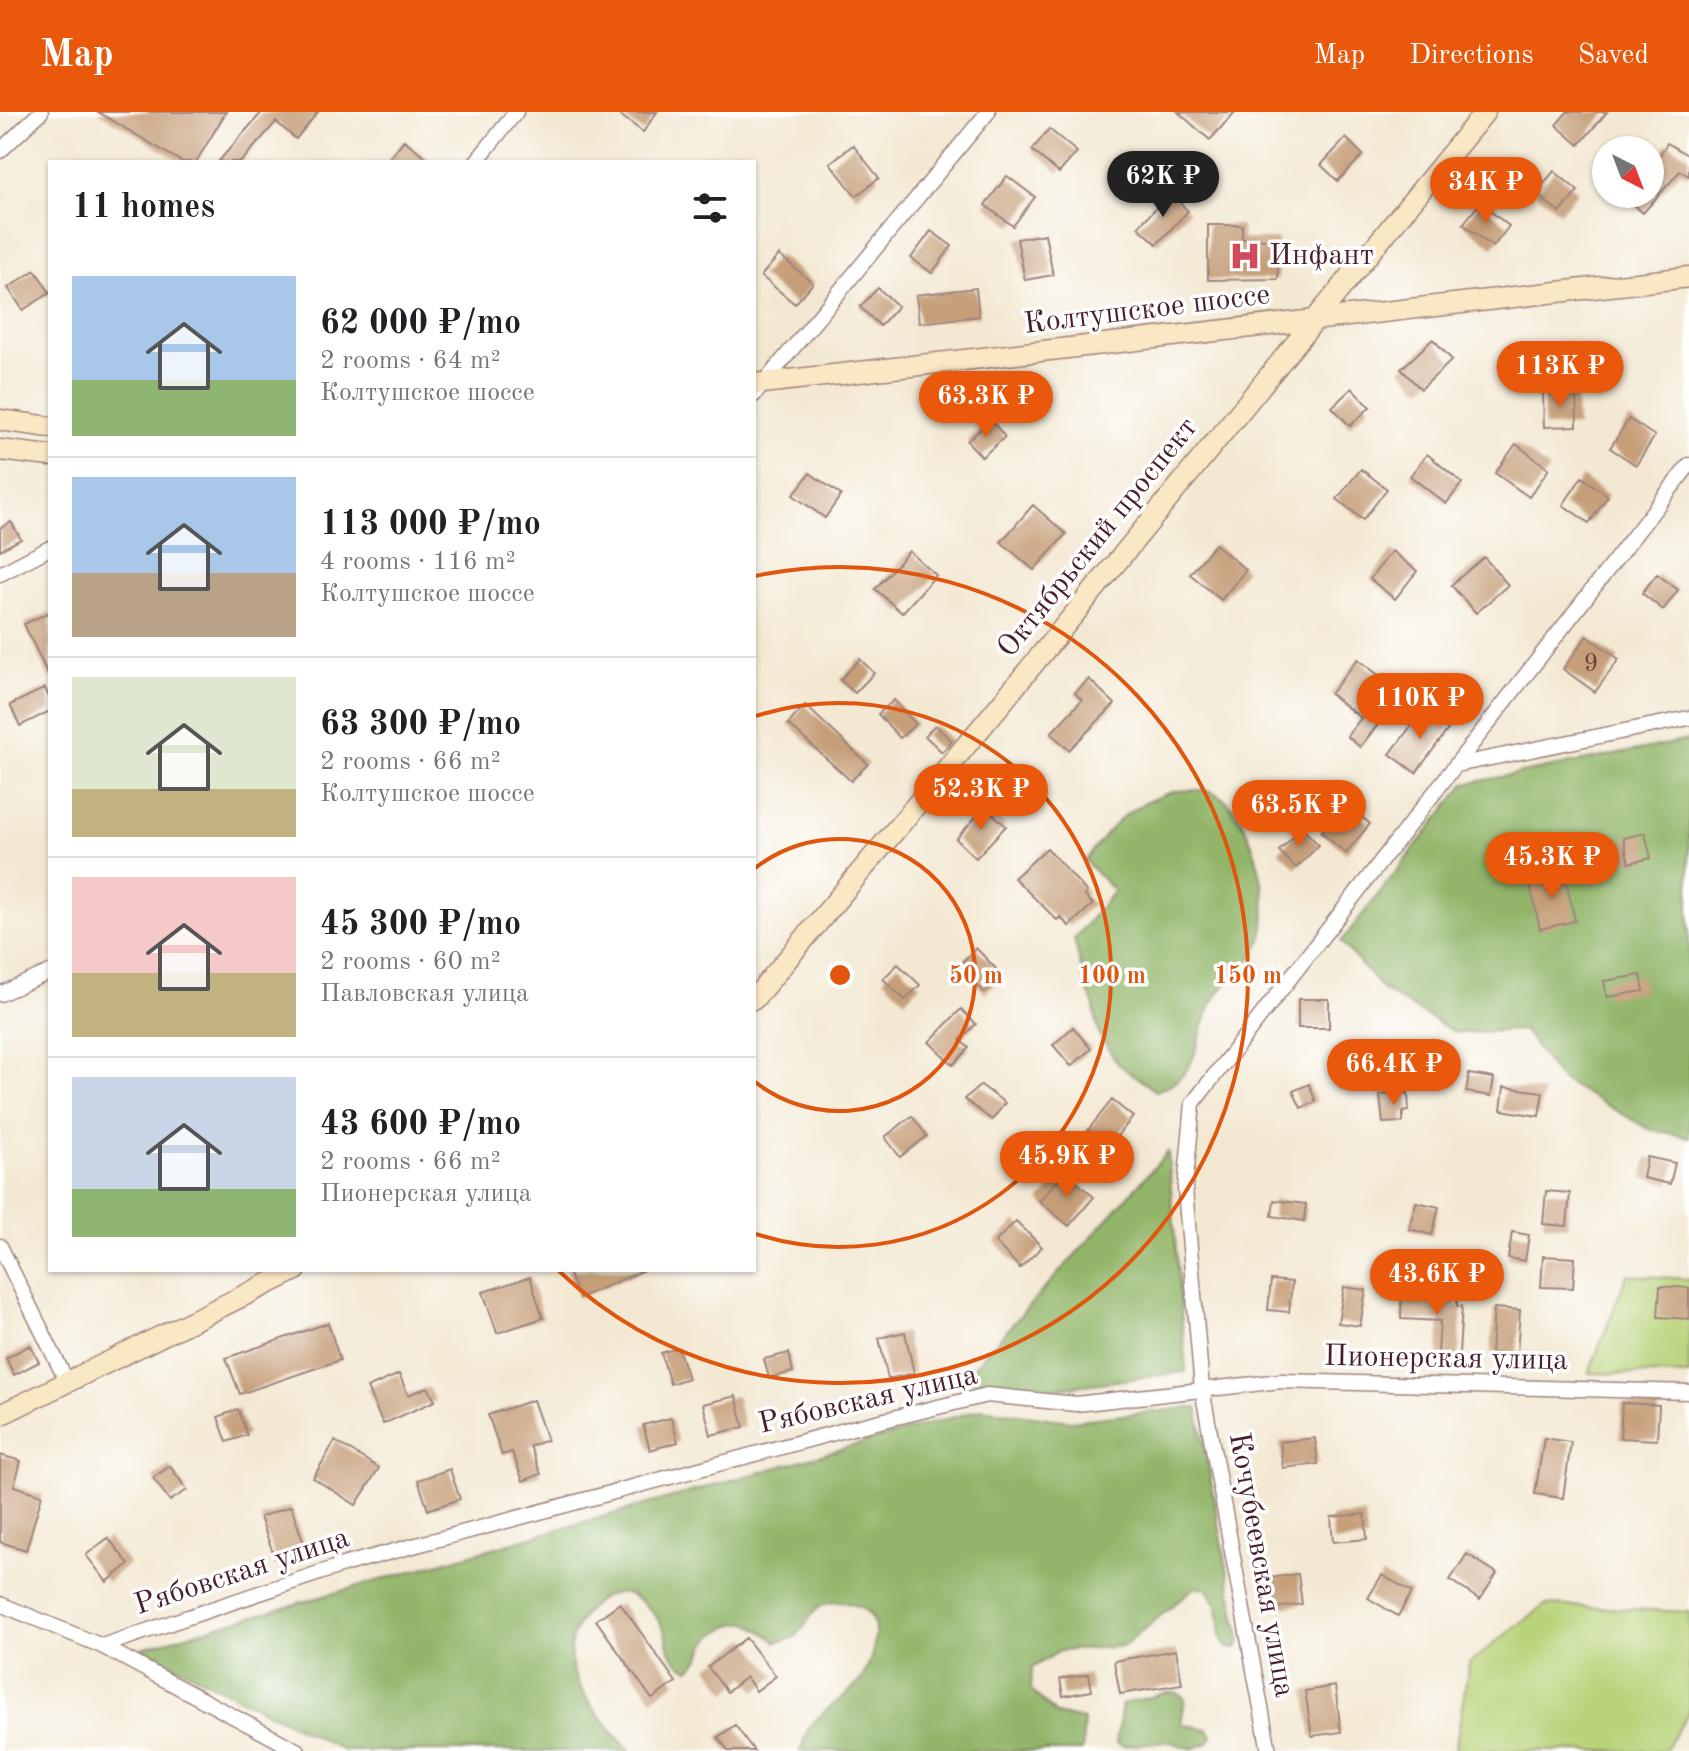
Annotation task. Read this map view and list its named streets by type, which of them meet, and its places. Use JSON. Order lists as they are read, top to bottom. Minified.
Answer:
{"streets":{"street":["Колтушское шоссе","Октябрьский проспект","Пионерская улица","Рябовская улица","Кочубеевская улица"]},"crossings":[["Колтушское шоссе","Октябрьский проспект"],["Пионерская улица","Рябовская улица"],["Пионерская улица","Кочубеевская улица"],["Рябовская улица","Кочубеевская улица"]],"places":{"hospital":["Инфант"]},"house_numbers":["9"],"north":"bottom right","page":{"header":"Map","nav":["Map","Directions","Saved"],"price":["62K ₽","34K ₽","113K ₽","63.3K ₽","110K ₽","52.3K ₽","63.5K ₽","45.3K ₽","66.4K ₽","45.9K ₽","43.6K ₽"],"heading":"11 homes","list":[{"name":"62 000 ₽/mo","note":"2 rooms · 64 m² · Колтушское шоссе"},{"name":"113 000 ₽/mo","note":"4 rooms · 116 m² · Колтушское шоссе"},{"name":"63 300 ₽/mo","note":"2 rooms · 66 m² · Колтушское шоссе"},{"name":"45 300 ₽/mo","note":"2 rooms · 60 m² · Павловская улица"},{"name":"43 600 ₽/mo","note":"2 rooms · 66 m² · Пионерская улица"}]},"rings":["50 m","100 m","150 m"]}
